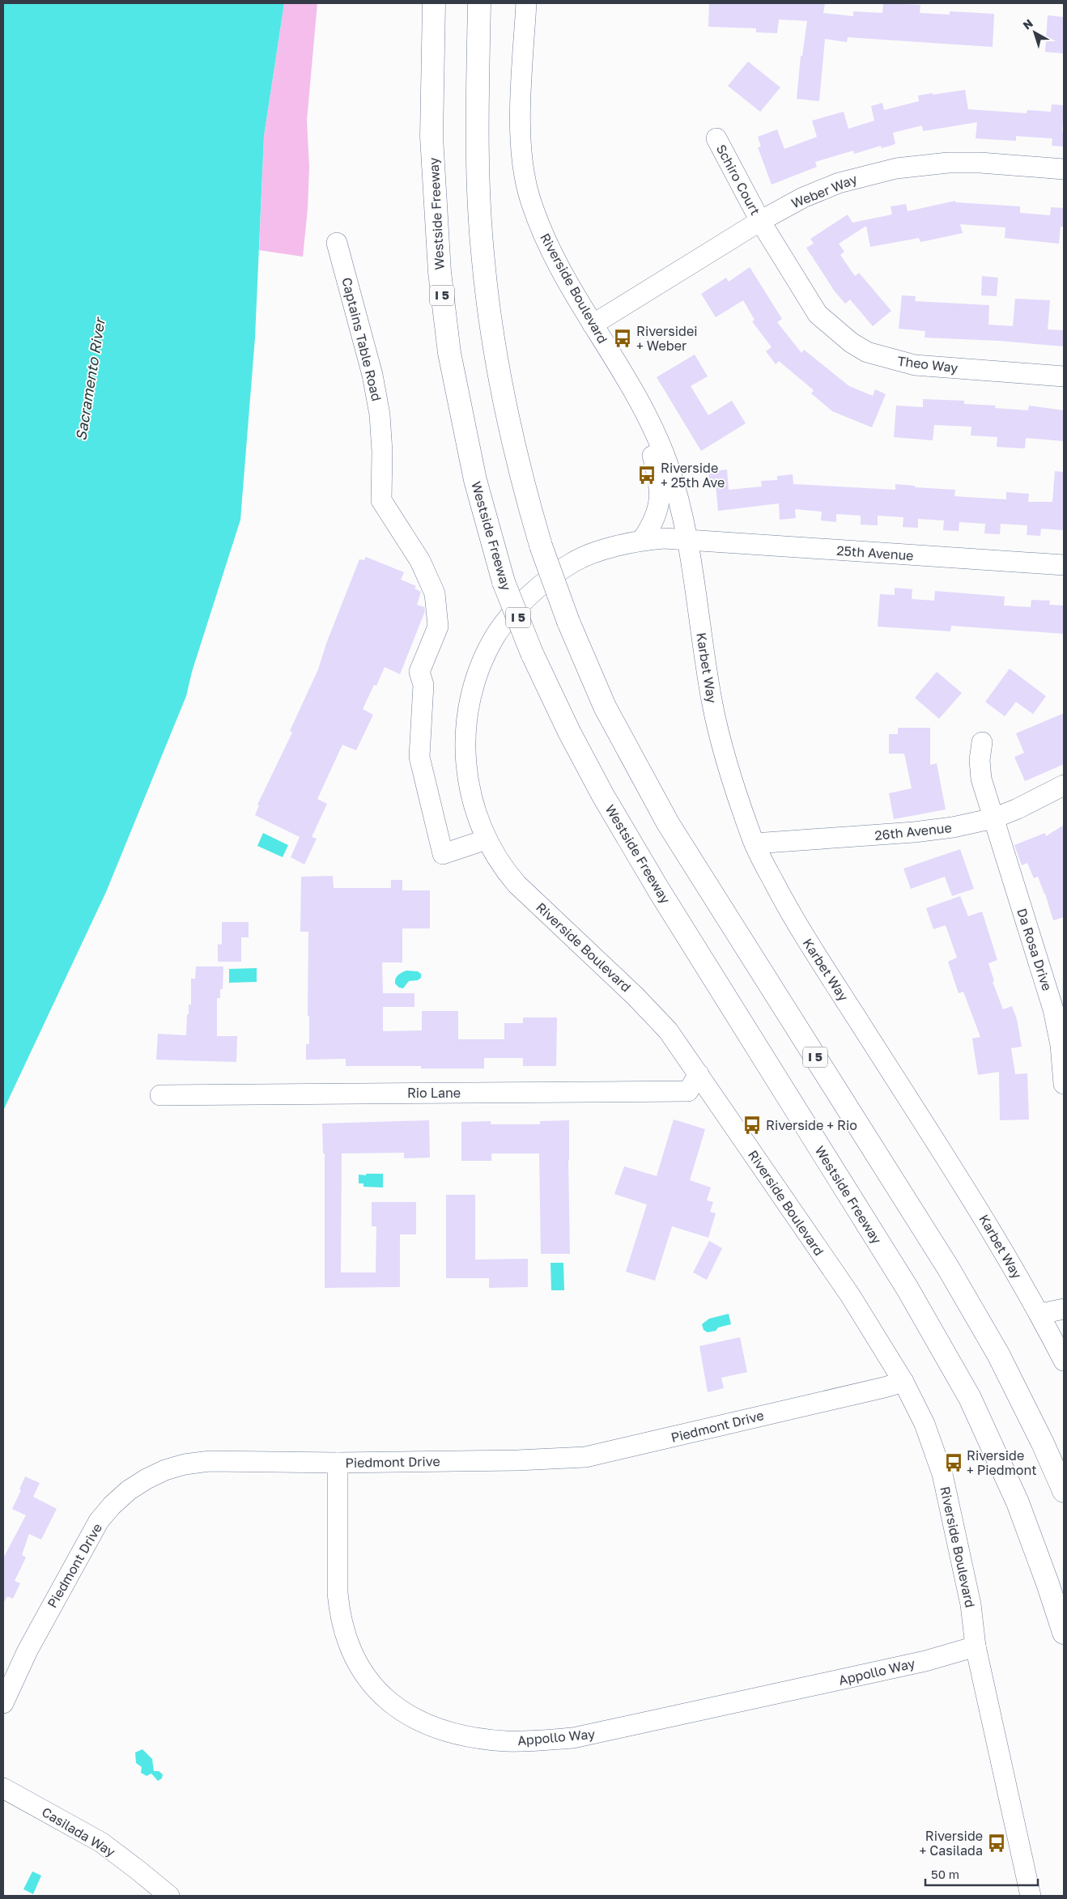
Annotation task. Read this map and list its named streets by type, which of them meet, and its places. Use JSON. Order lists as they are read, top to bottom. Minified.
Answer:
{"streets":{"highway":["Westside Freeway","I 5"],"street":["Schiro Court","Weber Way","Riverside Boulevard","Captains Table Road","Theo Way","25th Avenue","Karbet Way","26th Avenue","Da Rosa Drive","Rio Lane","Piedmont Drive","Appollo Way","Casilada Way"]},"crossings":[["Schiro Court","Weber Way"],["Schiro Court","Theo Way"],["Weber Way","Riverside Boulevard"],["Weber Way","Theo Way"],["Riverside Boulevard","Captains Table Road"],["Riverside Boulevard","25th Avenue"],["Riverside Boulevard","Karbet Way"],["Riverside Boulevard","Rio Lane"],["Riverside Boulevard","Piedmont Drive"],["Riverside Boulevard","Appollo Way"],["25th Avenue","Karbet Way"],["Karbet Way","26th Avenue"],["26th Avenue","Da Rosa Drive"],["Piedmont Drive","Appollo Way"]],"water":["Sacramento River"],"places":{"bus stop":["Riversidei + Weber","Riverside + 25th Ave","Riverside + Rio","Riverside + Piedmont","Riverside + Casilada"]},"scale_bar":"50 m","north":"top left"}
